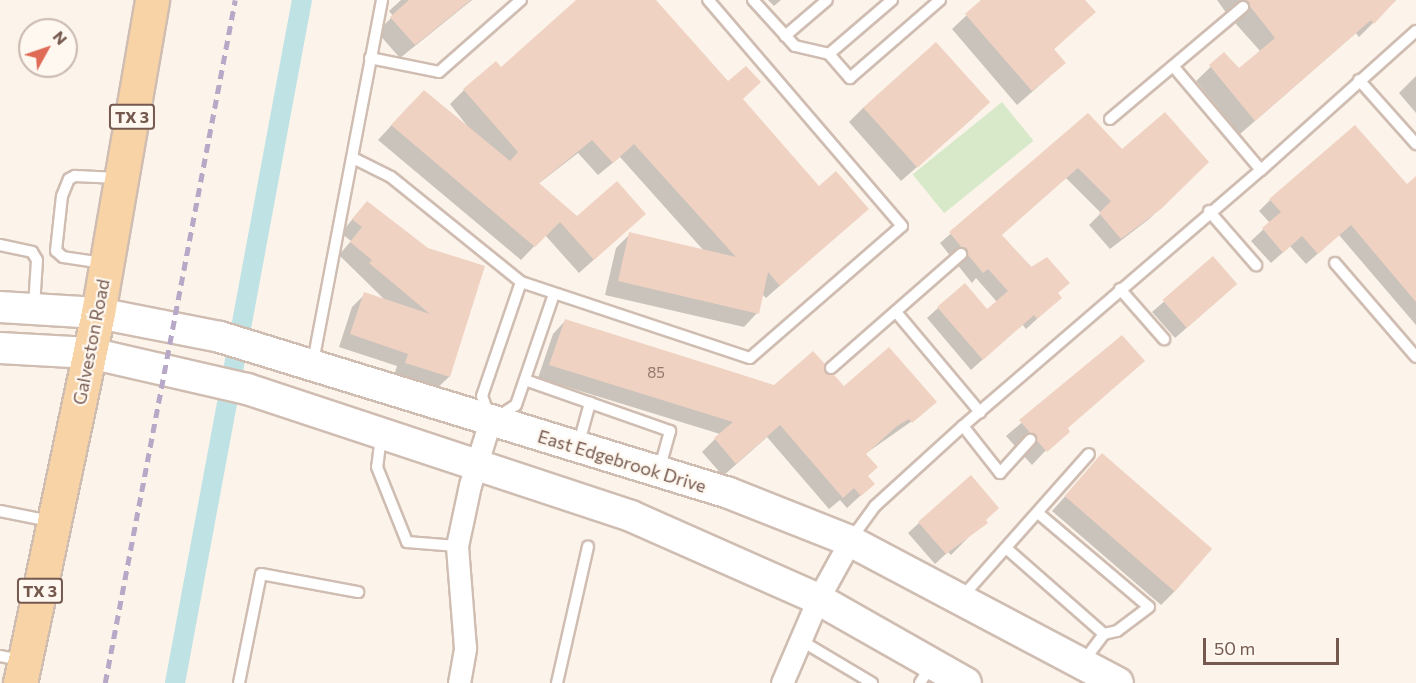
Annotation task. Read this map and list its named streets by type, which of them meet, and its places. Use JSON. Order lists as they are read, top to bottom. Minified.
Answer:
{"streets":{"main road":["TX 3","Galveston Road","East Edgebrook Drive"]},"crossings":[["Galveston Road","East Edgebrook Drive"]],"house_numbers":["85"],"scale_bar":"50 m","north":"top right"}
